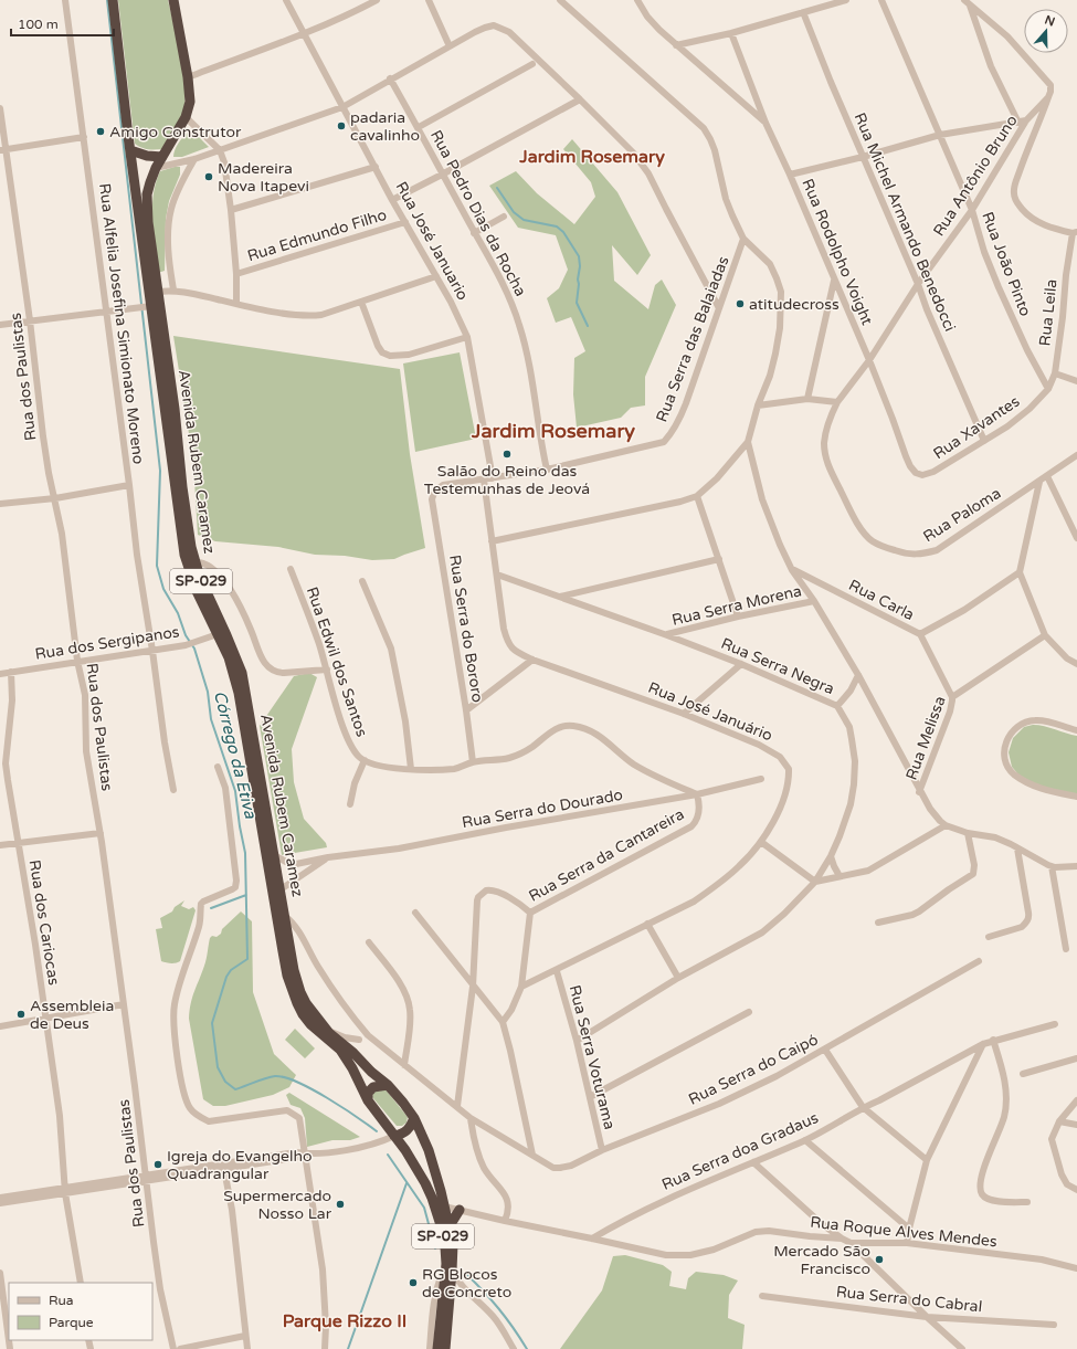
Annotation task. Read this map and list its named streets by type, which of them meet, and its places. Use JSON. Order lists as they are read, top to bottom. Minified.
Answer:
{"streets":{"highway":["Avenida Rubem Caramez","SP-029"],"street":["Rua Antônio Bruno","Rua Pedro Dias da Rocha","Rua Michel Armando Benedocci","Rua Edmundo Filho","Rua José Januario","Rua Rodolpho Voight","Rua João Pinto","Rua Leila","Rua Alfelia Josefina Simionato Moreno","Rua Serra das Balaiadas","Rua dos Paulistas","Rua Xavantes","Rua Paloma","Rua Carla","Rua Serra Morena","Rua Serra do Bororo","Rua dos Sergipanos","Rua Edwil dos Santos","Rua Serra Negra","Rua José Januário","Rua Melissa","Rua Serra do Dourado","Rua Serra da Cantareira","Rua dos Cariocas","Rua Serra Voturama","Rua Serra do Caipó","Rua Serra doa Gradaus","Rua Roque Alves Mendes","Rua Serra do Cabral"]},"crossings":[["Rua Antônio Bruno","Rua Michel Armando Benedocci"],["Rua Antônio Bruno","Rua Rodolpho Voight"],["Rua Antônio Bruno","Rua João Pinto"],["Rua Antônio Bruno","Rua Paloma"],["Rua Pedro Dias da Rocha","Rua Serra das Balaiadas"],["Rua Michel Armando Benedocci","Rua Xavantes"],["Rua Edmundo Filho","Rua José Januario"],["Rua José Januario","Rua Serra das Balaiadas"],["Rua Rodolpho Voight","Rua Xavantes"],["Rua João Pinto","Rua Xavantes"],["Rua Leila","Rua Xavantes"],["Rua Alfelia Josefina Simionato Moreno","Rua dos Sergipanos"],["Rua Serra das Balaiadas","Rua Serra do Bororo"],["Rua Serra das Balaiadas","Rua José Januário"],["Rua dos Paulistas","Rua dos Sergipanos"],["Avenida Rubem Caramez","SP-029"],["Avenida Rubem Caramez","Rua dos Sergipanos"],["Avenida Rubem Caramez","Rua Serra do Dourado"],["Avenida Rubem Caramez","Rua Serra do Caipó"],["SP-029","Rua Roque Alves Mendes"],["Rua Carla","Rua Melissa"],["Rua Serra Morena","Rua Serra Negra"],["Rua dos Sergipanos","Rua dos Cariocas"],["Rua Serra Negra","Rua José Januário"],["Rua Serra Negra","Rua Serra Voturama"],["Rua José Januário","Rua Serra Voturama"],["Rua Serra do Dourado","Rua Serra da Cantareira"],["Rua Serra Voturama","Rua Serra do Caipó"],["Rua Serra doa Gradaus","Rua Roque Alves Mendes"]],"districts":["Jardim Rosemary","Jardim Rosemary","Parque Rizzo II"],"water":["Córrego da Etiva"],"places":["padaria cavalinho","Amigo Construtor","Madereira Nova Itapevi","atitudecross","Salão do Reino das Testemunhas de Jeová","Assembleia de Deus","Igreja do Evangelho Quadrangular","Supermercado Nosso Lar","Mercado São Francisco","RG Blocos de Concreto"],"legend":["Rua","Parque"],"scale_bar":"100 m","north":"top"}
